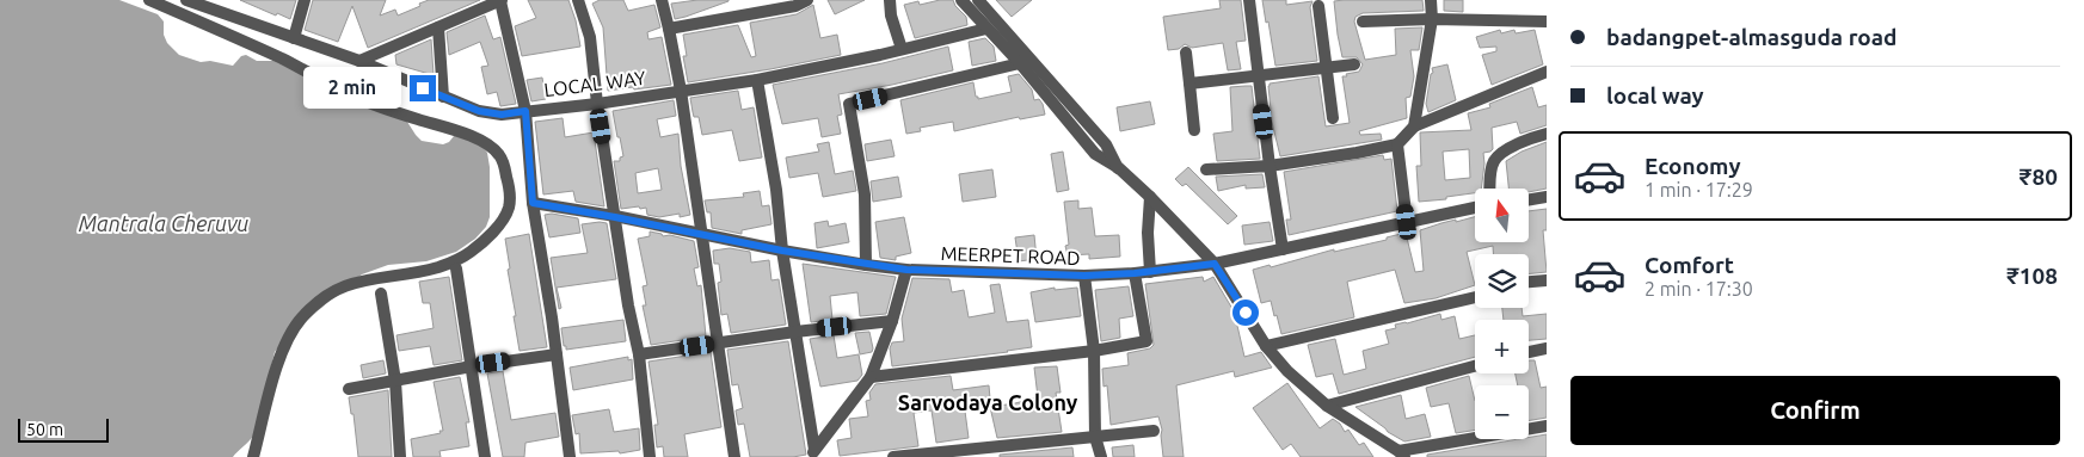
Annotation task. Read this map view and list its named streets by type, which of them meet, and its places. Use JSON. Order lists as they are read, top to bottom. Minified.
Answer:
{"streets":{"street":["LOCAL WAY","MEERPET ROAD"]},"districts":["Sarvodaya Colony"],"water":["Mantrala Cheruvu"],"scale_bar":"50 m","north":"top","page":{"banner":["badangpet-almasguda road","local way"],"bubble":"2 min","list":[{"name":"Economy","note":"1 min · 17:29","value":"₹80"},{"name":"Comfort","note":"2 min · 17:30","value":"₹108"}],"map_buttons":["+","−"],"buttons":"Confirm","scale":"50 m"}}
